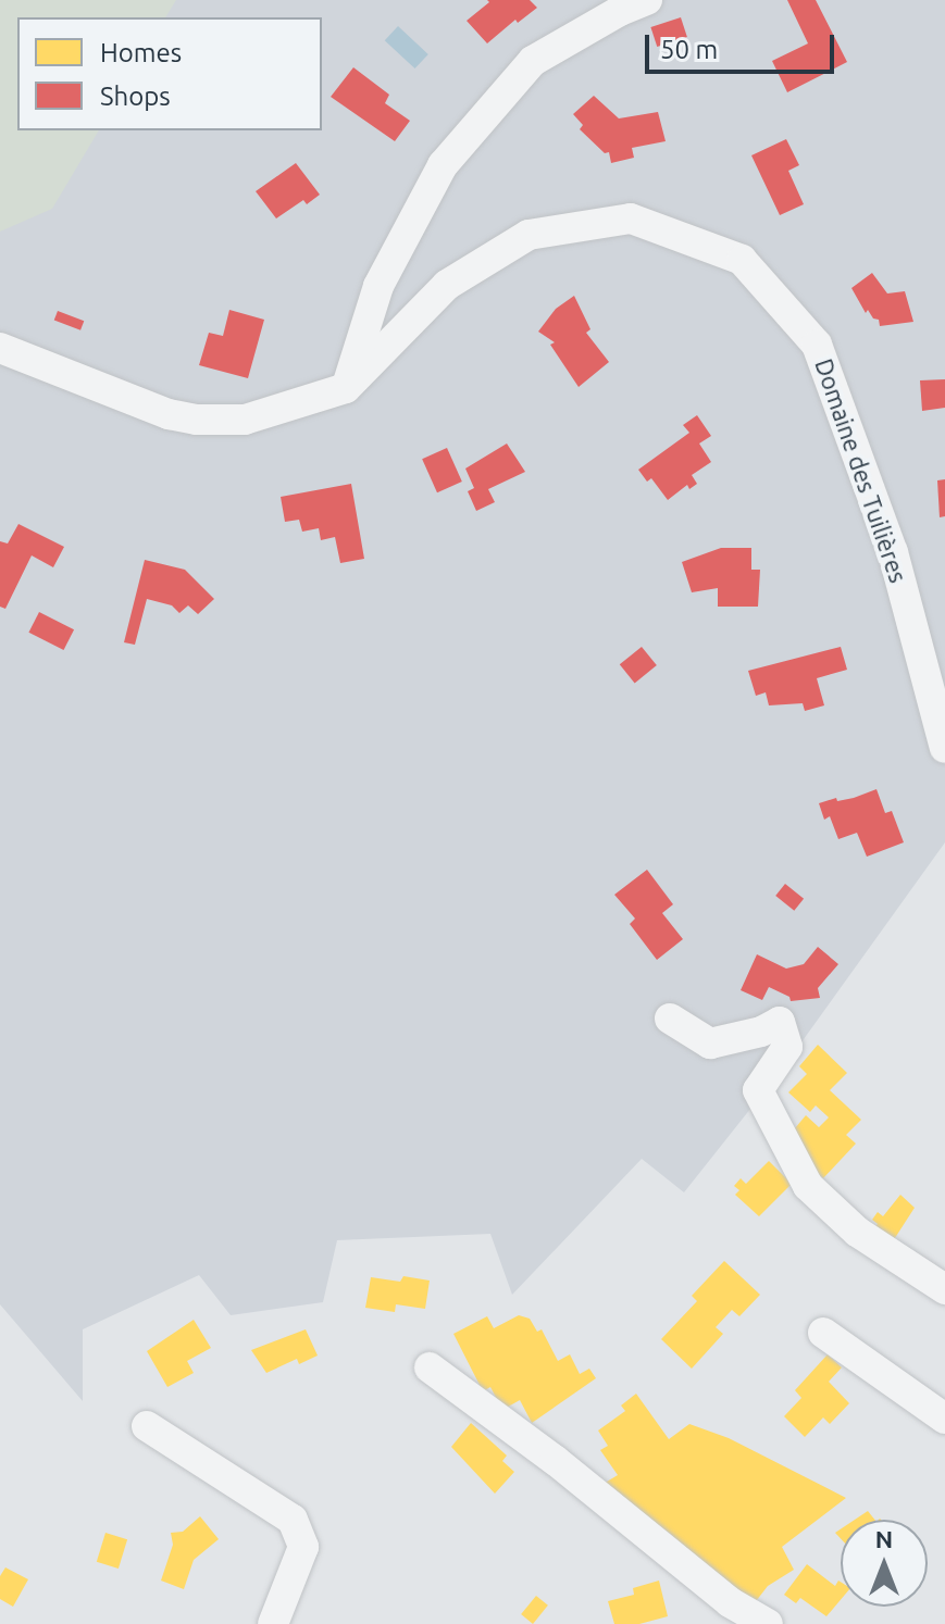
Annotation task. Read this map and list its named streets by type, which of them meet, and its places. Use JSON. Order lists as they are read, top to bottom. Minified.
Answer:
{"streets":{"street":["Domaine des Tuilières"]},"legend":["Homes","Shops"],"scale_bar":"50 m","north":"top"}
